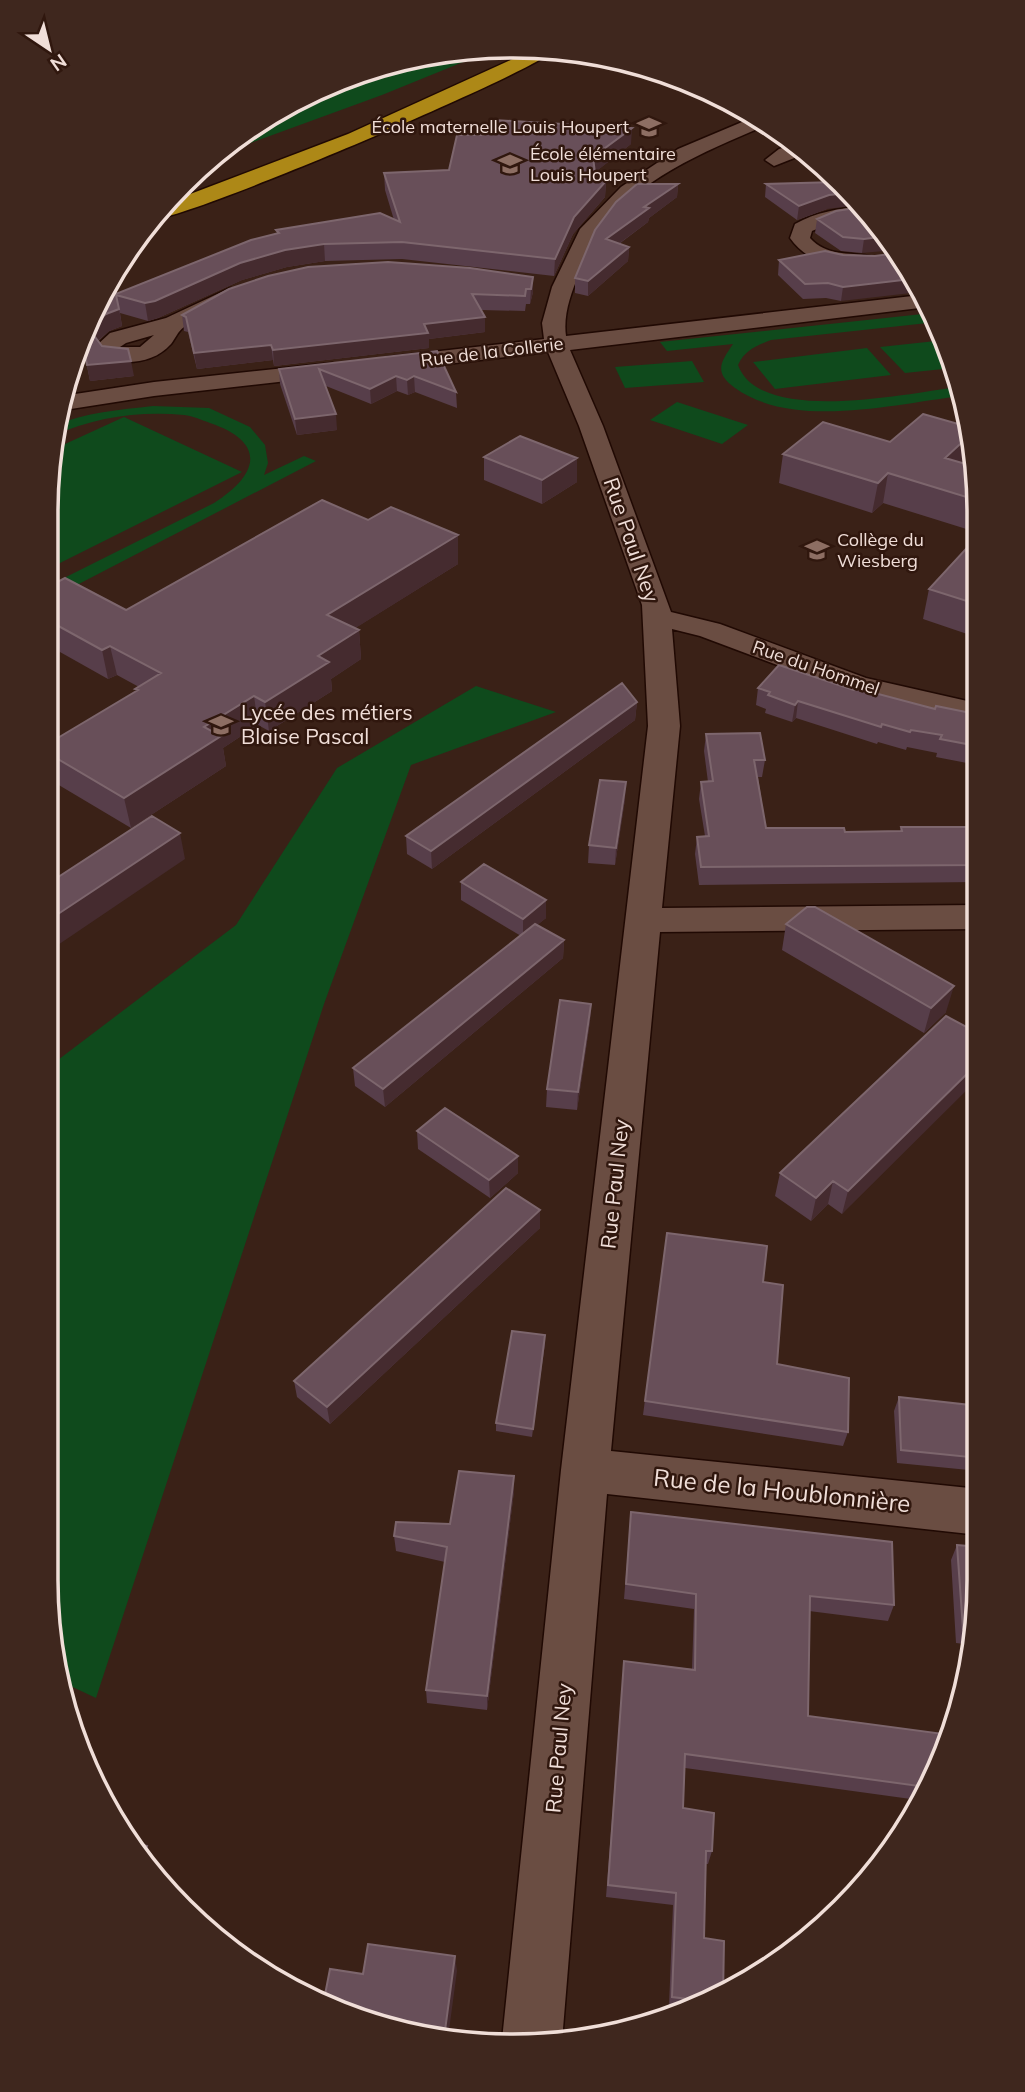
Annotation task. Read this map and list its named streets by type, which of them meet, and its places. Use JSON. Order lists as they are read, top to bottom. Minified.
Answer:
{"streets":{"street":["Rue de la Collerie","Rue Paul Ney","Rue du Hommel","Rue de la Houblonnière"]},"crossings":[["Rue de la Collerie","Rue Paul Ney"],["Rue Paul Ney","Rue du Hommel"],["Rue Paul Ney","Rue de la Houblonnière"]],"places":{"school or university":["École maternelle Louis Houpert","École élémentaire Louis Houpert","Collège du Wiesberg","Lycée des métiers Blaise Pascal"]},"north":"bottom right"}
